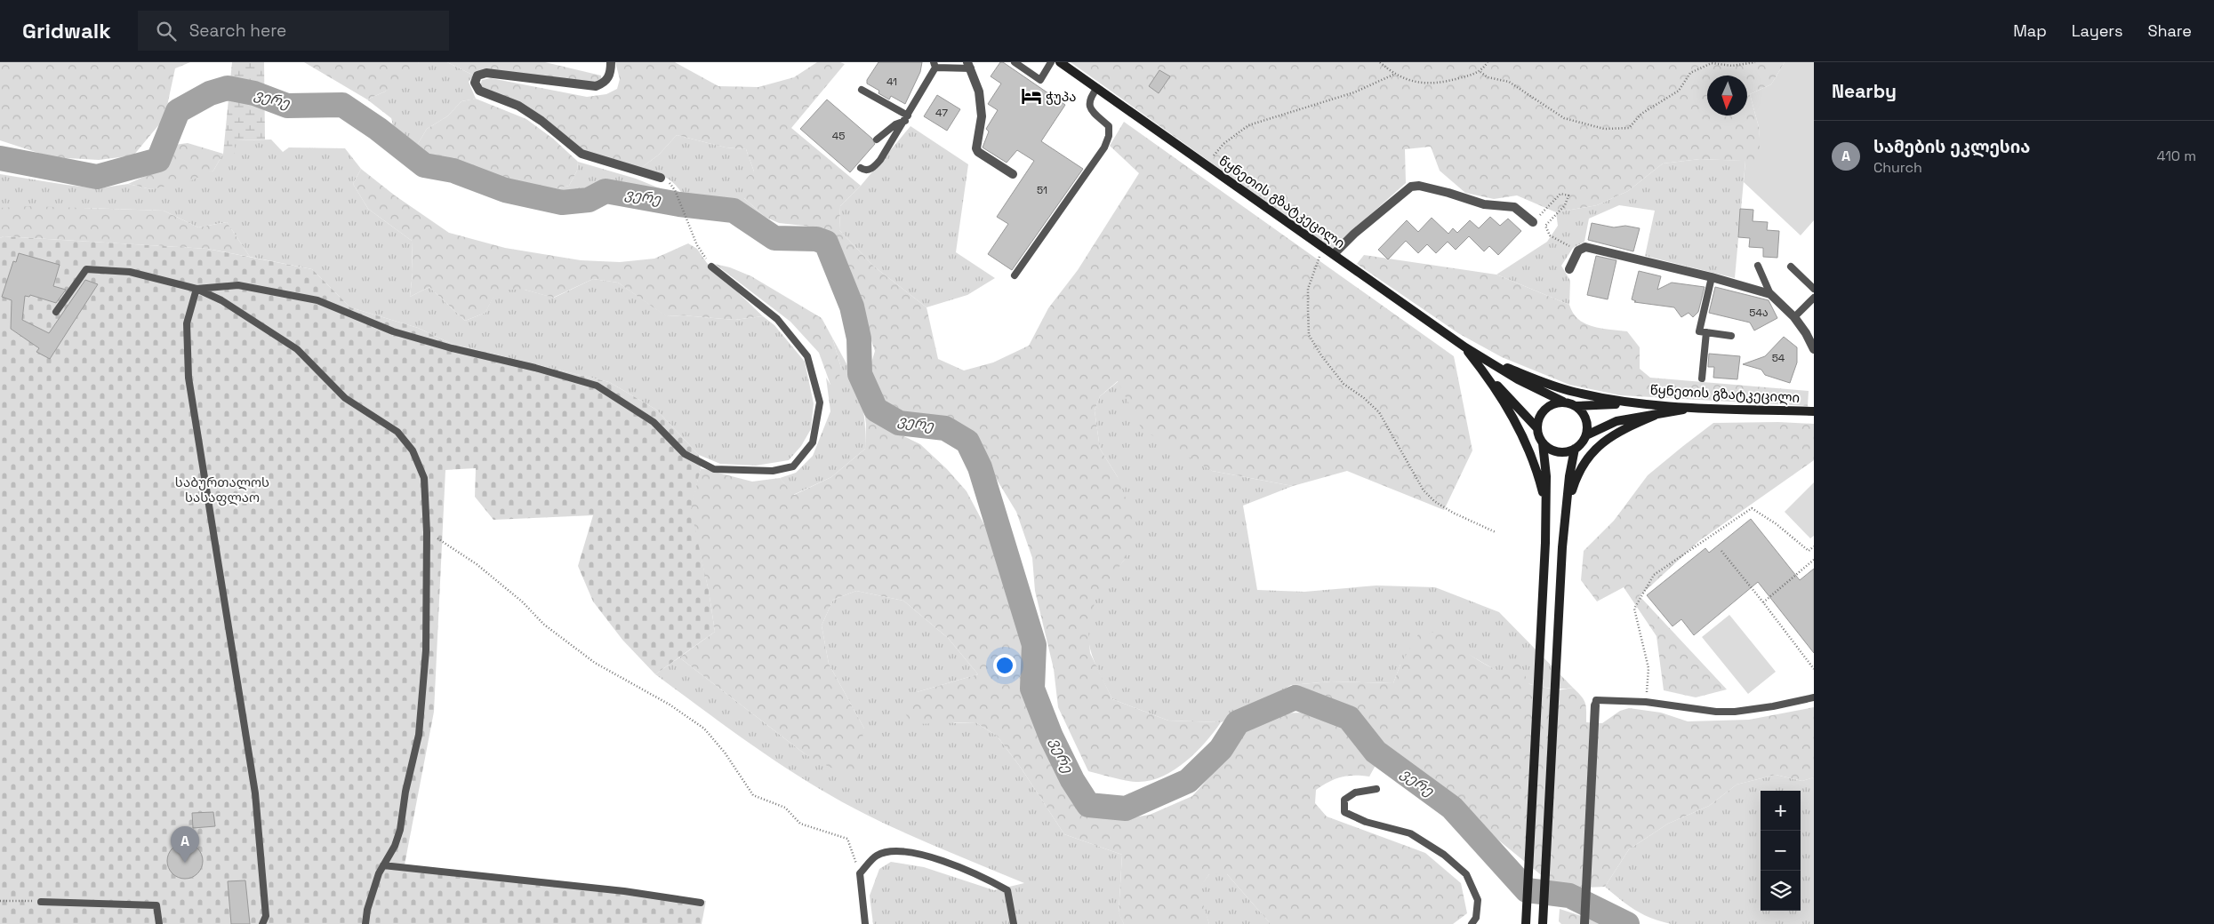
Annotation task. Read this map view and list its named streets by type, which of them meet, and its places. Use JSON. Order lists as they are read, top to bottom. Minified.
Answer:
{"streets":{"main road":["წყნეთის გზატკეცილი"]},"water":["ვერე"],"parks":["საბურთალოს სასაფლაო"],"places":{"hotel":["ჭუპა"]},"house_numbers":["41","47","45","51","54ა","54"],"north":"bottom","page":{"header":"Gridwalk","search":"Search here","nav":["Map","Layers","Share"],"heading":"Nearby","list":[{"mark":"A","name":"სამების ეკლესია","note":"Church","value":"410 m"}],"map_buttons":["+","−"],"pins":"A"}}
